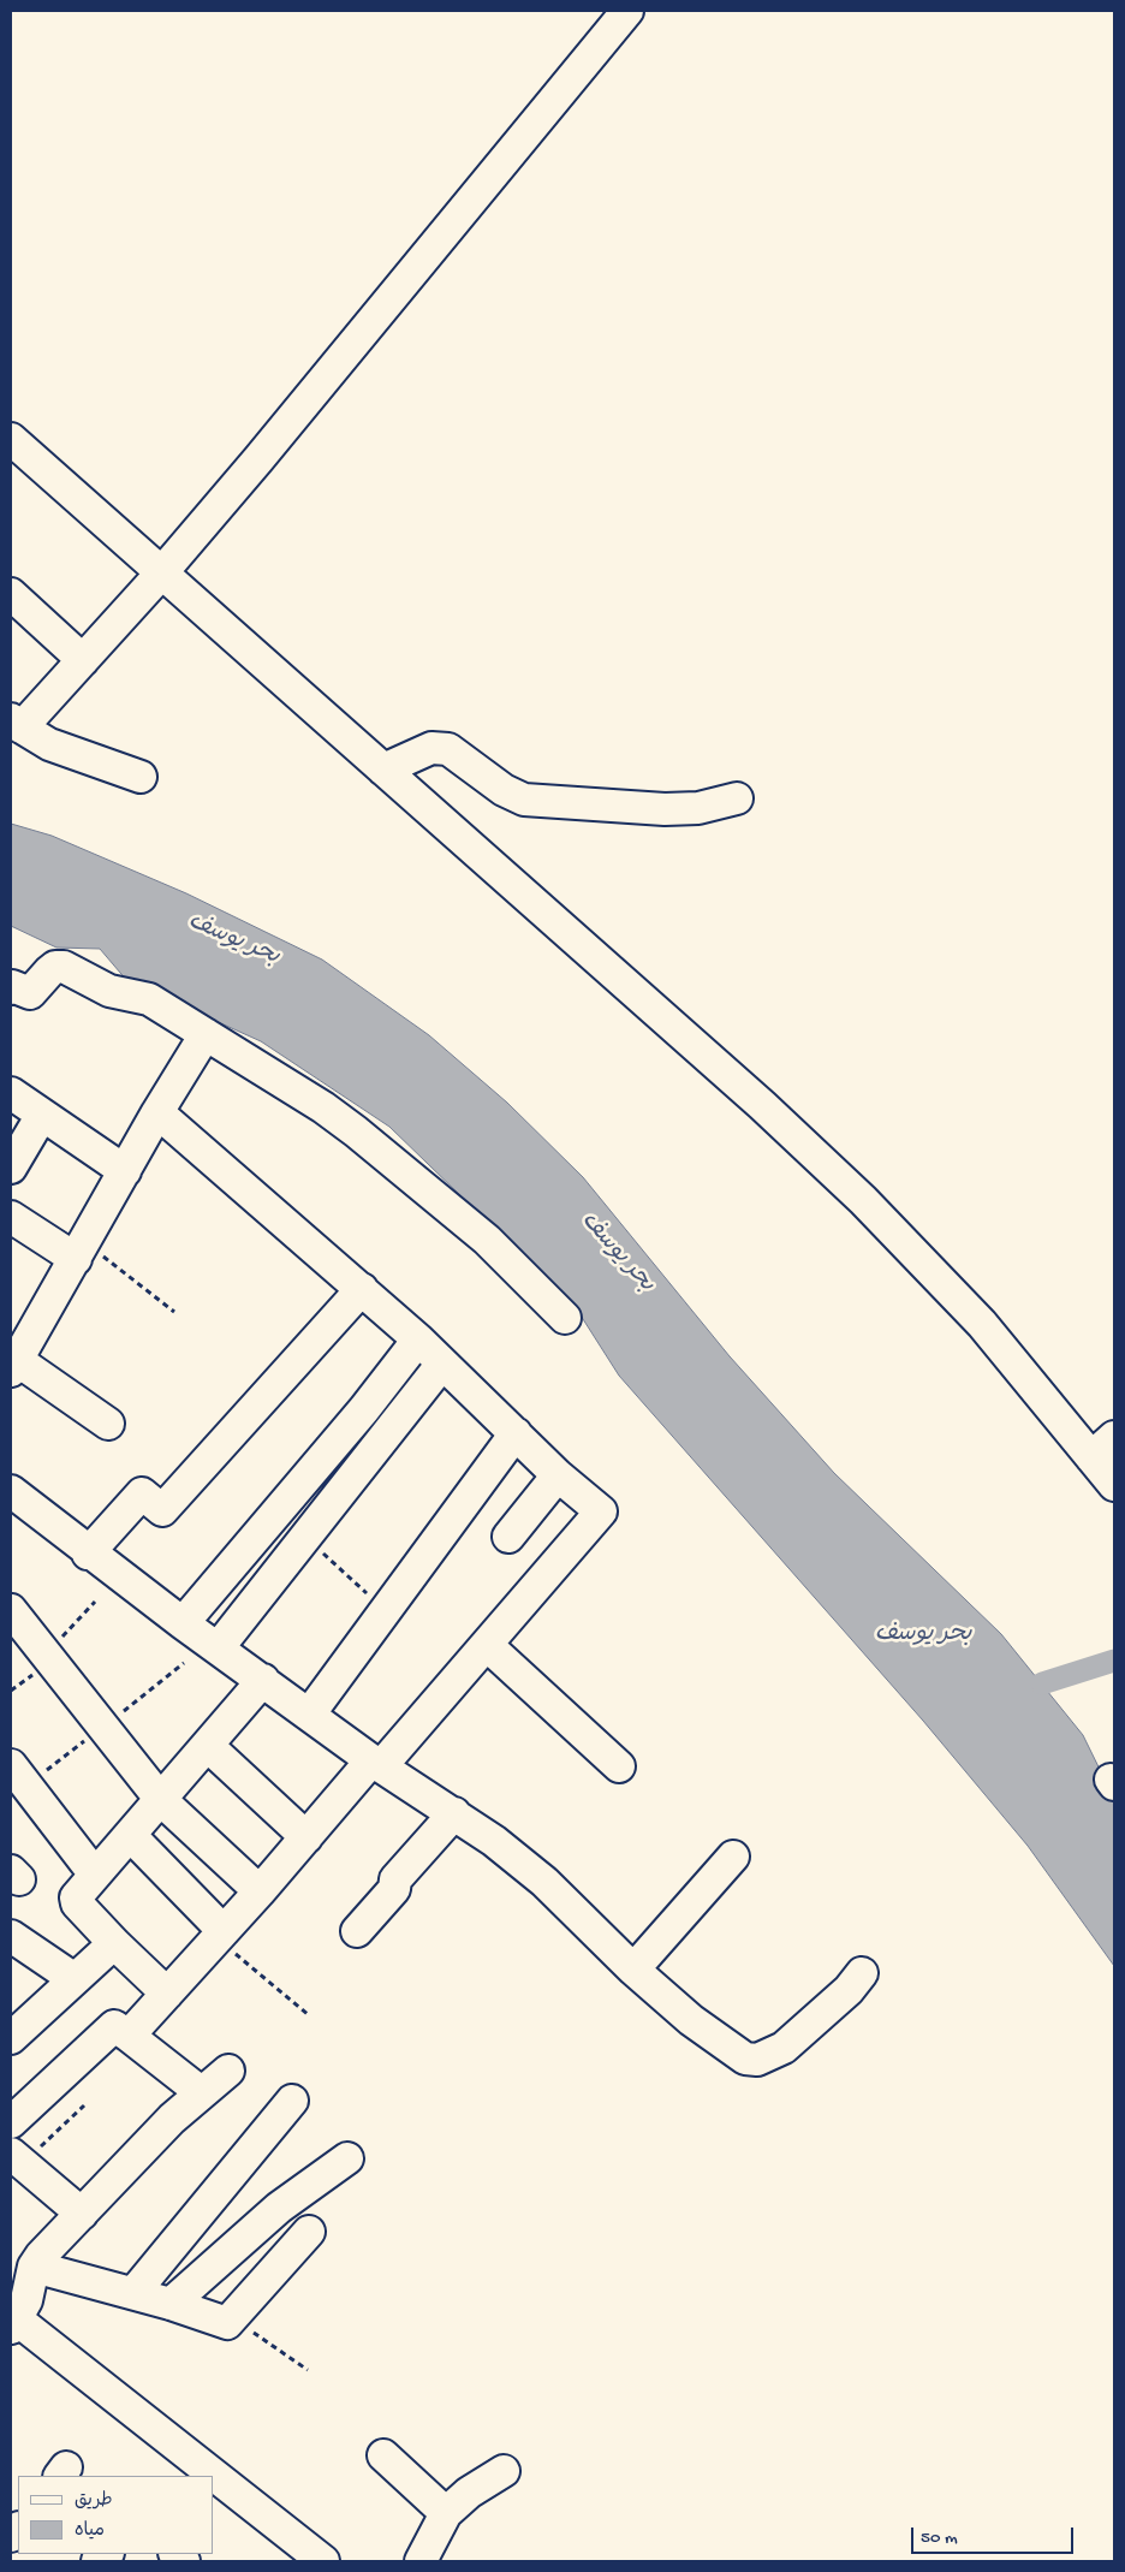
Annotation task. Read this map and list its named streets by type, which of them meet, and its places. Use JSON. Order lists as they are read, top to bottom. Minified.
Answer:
{"water":["بحر يوسف"],"legend":["طريق","مياه"],"scale_bar":"50 m"}
